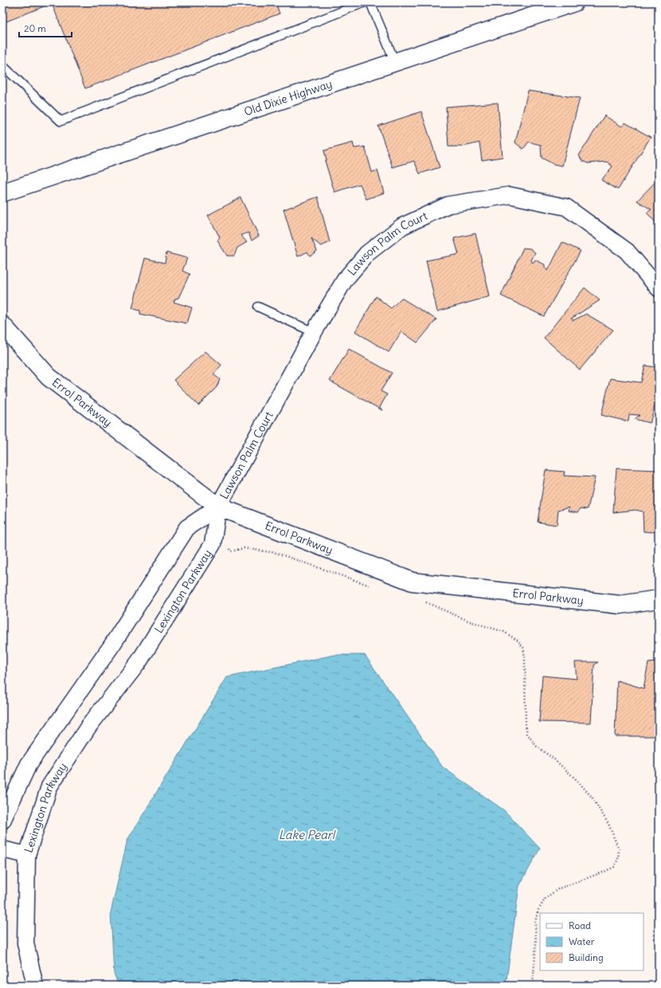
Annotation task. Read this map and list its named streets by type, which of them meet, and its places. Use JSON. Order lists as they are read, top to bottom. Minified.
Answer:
{"streets":{"street":["Old Dixie Highway","Lawson Palm Court","Errol Parkway","Lexington Parkway"]},"crossings":[["Lawson Palm Court","Errol Parkway"],["Lawson Palm Court","Lexington Parkway"],["Errol Parkway","Lexington Parkway"]],"water":["Lake Pearl"],"legend":["Road","Water","Building"],"scale_bar":"20 m"}
